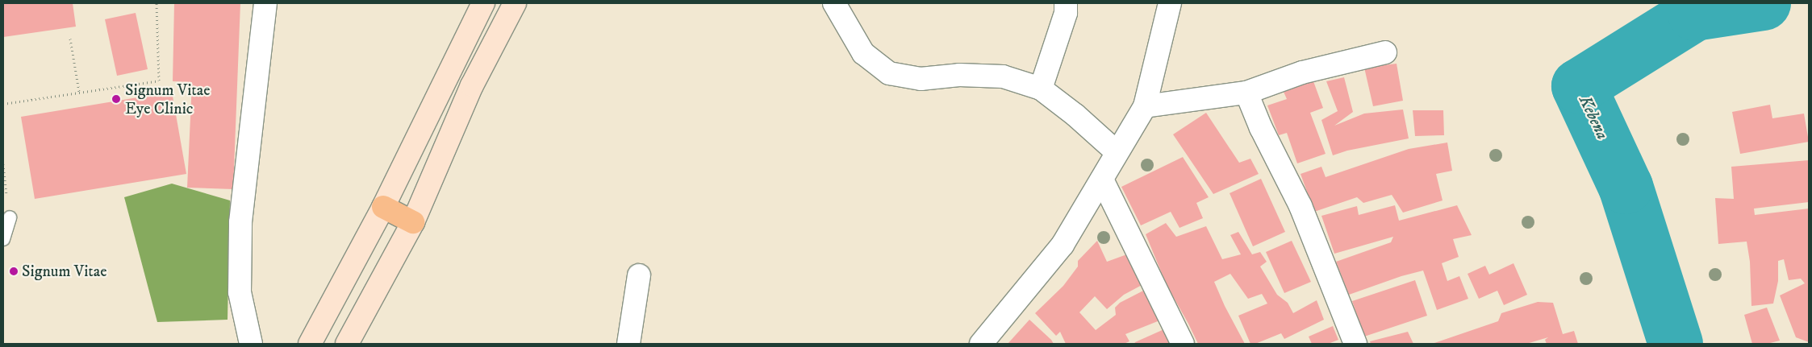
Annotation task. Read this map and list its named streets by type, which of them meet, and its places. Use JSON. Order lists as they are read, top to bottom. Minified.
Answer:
{"water":["Kebena"],"places":["Signum Vitae Eye Clinic","Signum Vitae"]}
